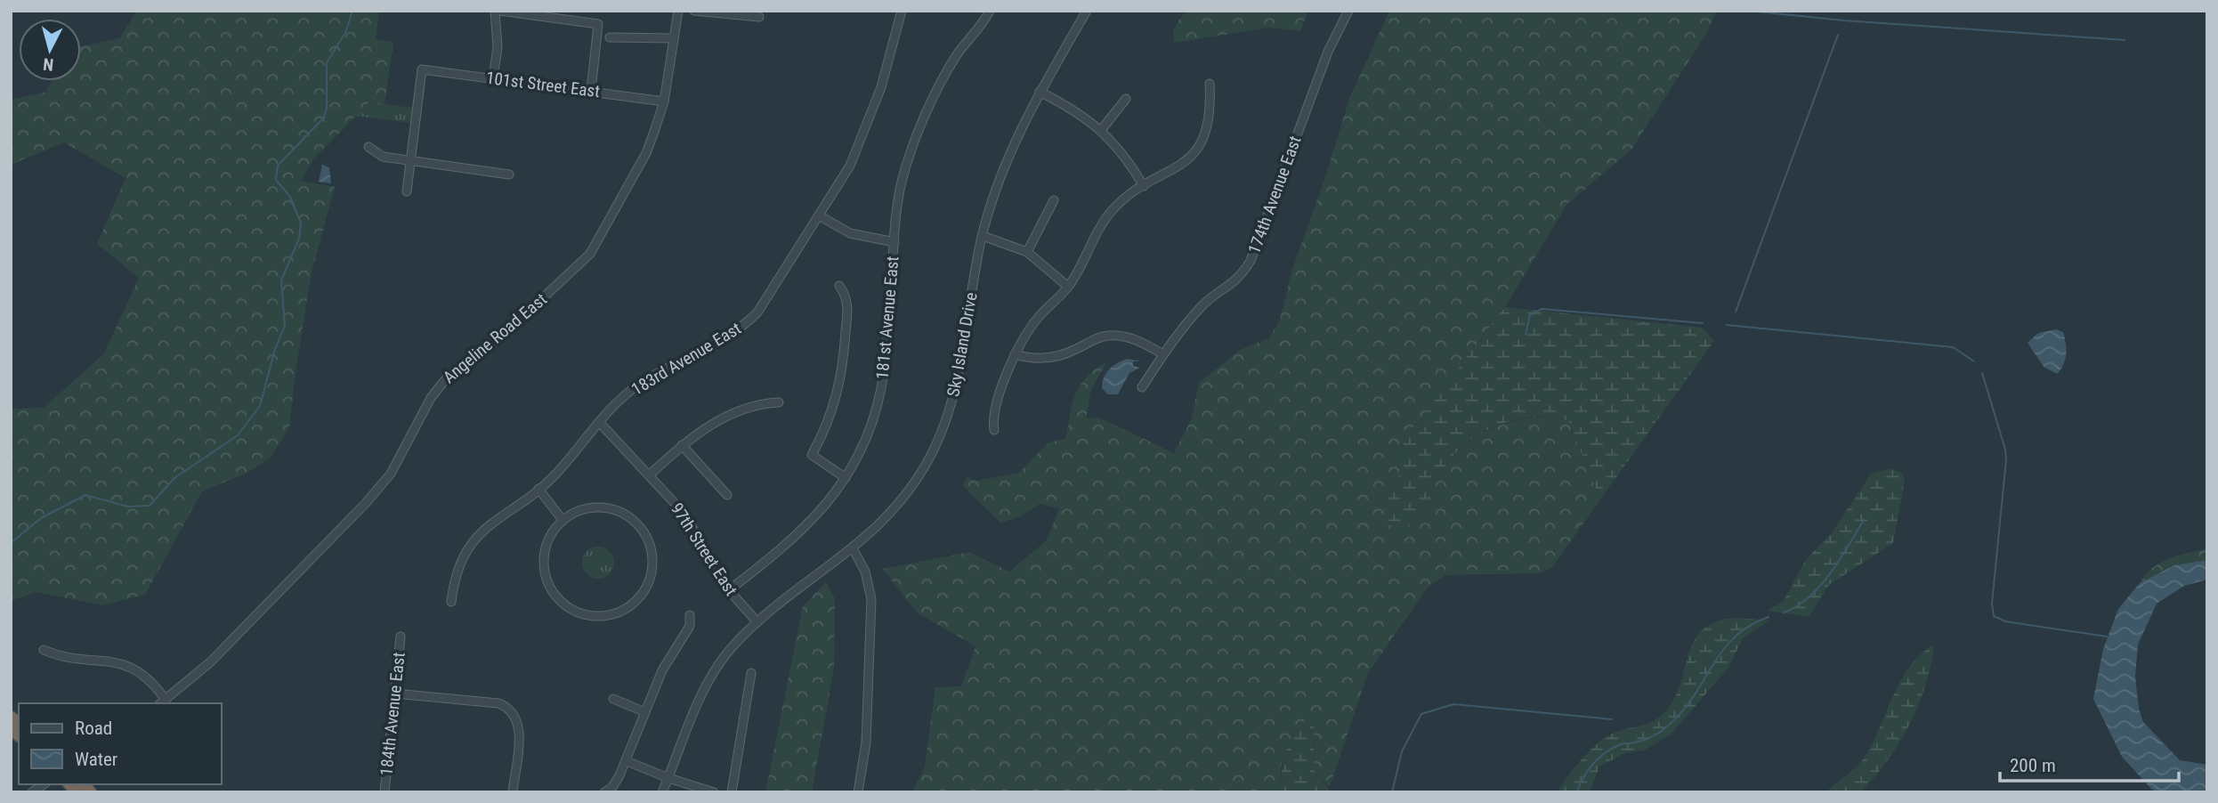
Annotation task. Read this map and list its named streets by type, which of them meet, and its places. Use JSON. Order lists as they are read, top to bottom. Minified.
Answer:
{"streets":{"street":["101st Street East","174th Avenue East","181st Avenue East","Angeline Road East","Sky Island Drive","183rd Avenue East","97th Street East","184th Avenue East"]},"crossings":[["101st Street East","Angeline Road East"],["181st Avenue East","97th Street East"],["Sky Island Drive","97th Street East"],["183rd Avenue East","97th Street East"]],"legend":["Road","Water"],"scale_bar":"200 m","north":"bottom"}
